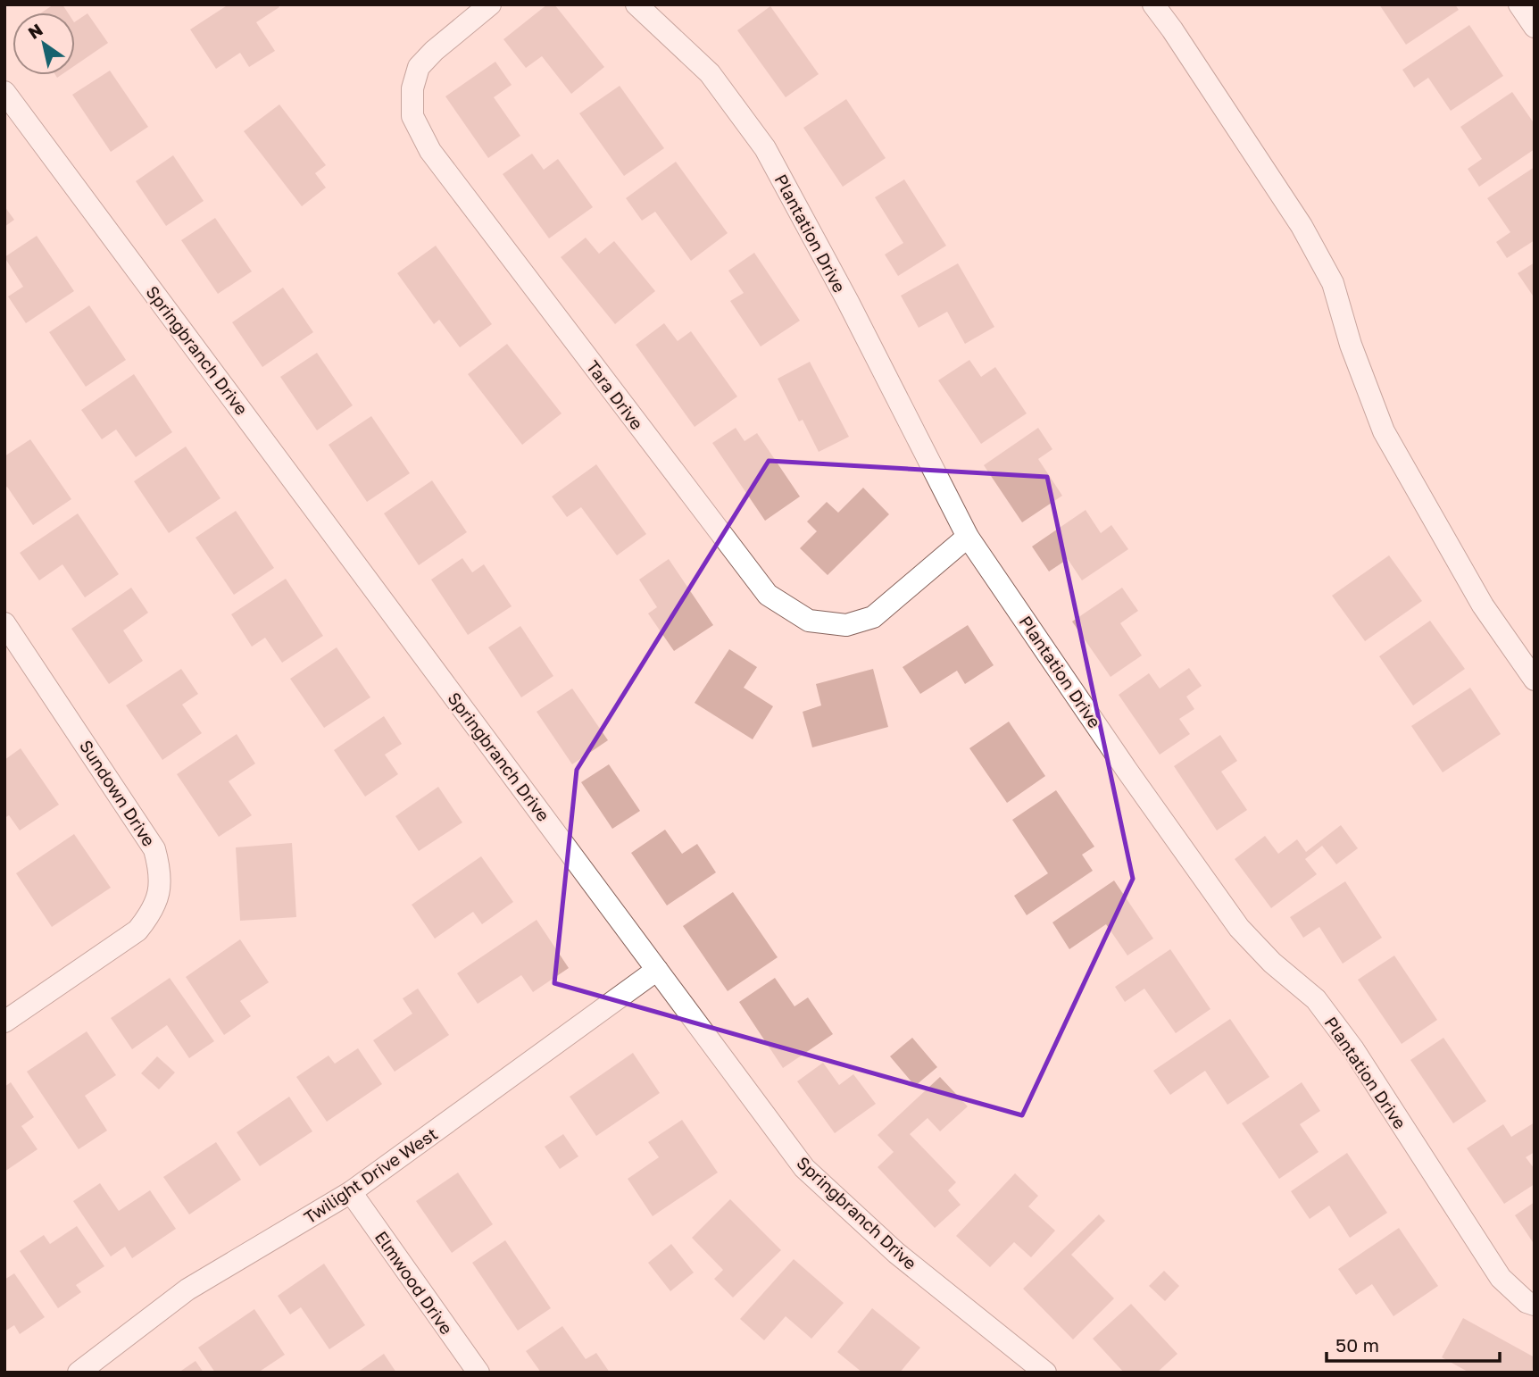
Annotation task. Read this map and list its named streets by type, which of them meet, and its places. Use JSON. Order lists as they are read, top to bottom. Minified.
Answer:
{"streets":{"street":["Plantation Drive","Springbranch Drive","Tara Drive","Sundown Drive","Twilight Drive West","Elmwood Drive"]},"crossings":[["Plantation Drive","Tara Drive"],["Springbranch Drive","Twilight Drive West"],["Twilight Drive West","Elmwood Drive"]],"scale_bar":"50 m","north":"top left"}
